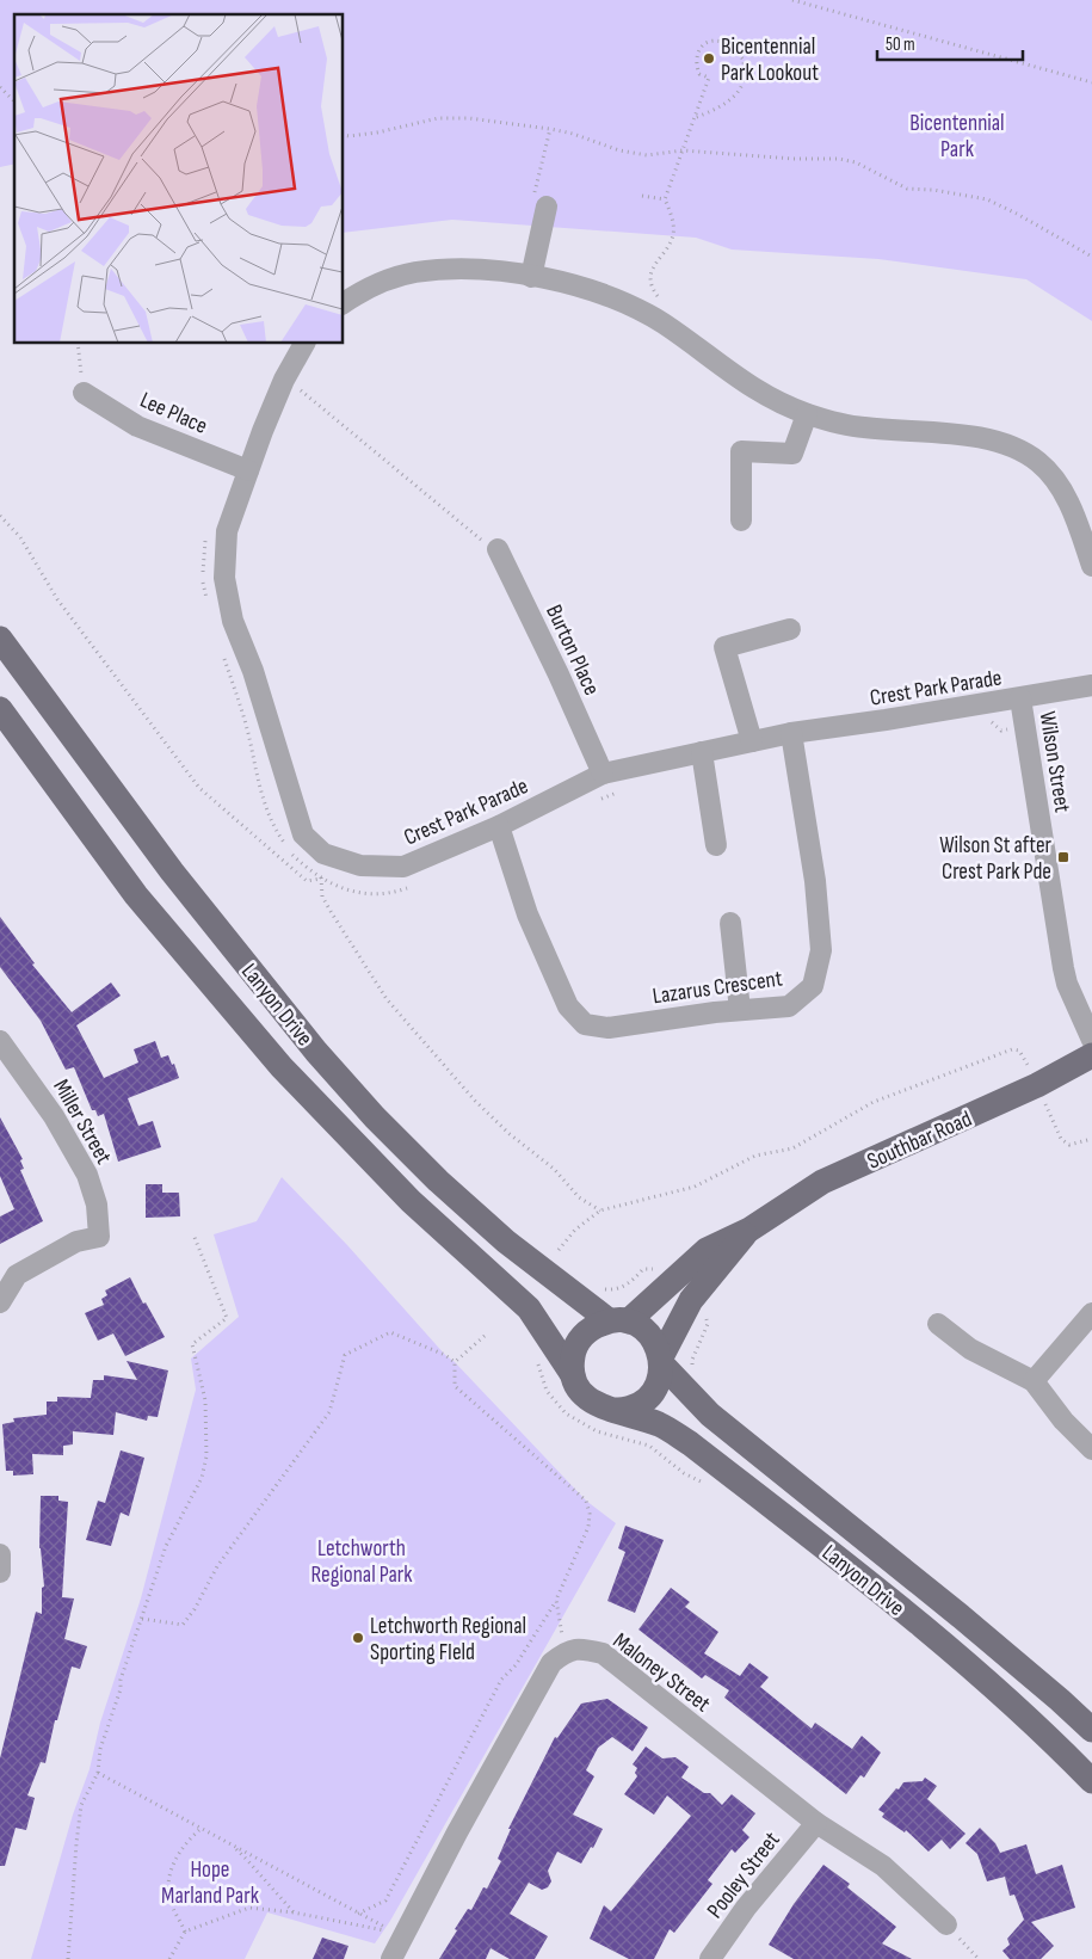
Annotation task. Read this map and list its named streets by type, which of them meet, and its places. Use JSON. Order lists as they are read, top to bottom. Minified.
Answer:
{"streets":{"main road":["Lanyon Drive","Southbar Road"],"street":["Lee Place","Burton Place","Crest Park Parade","Wilson Street","Lazarus Crescent","Miller Street","Maloney Street","Pooley Street"]},"crossings":[["Lee Place","Crest Park Parade"],["Burton Place","Crest Park Parade"],["Crest Park Parade","Wilson Street"],["Crest Park Parade","Lazarus Crescent"],["Lanyon Drive","Southbar Road"],["Maloney Street","Pooley Street"]],"parks":["Bicentennial Park","Letchworth Regional Park","Hope Marland Park"],"places":{"other":["Bicentennial Park Lookout","Letchworth Regional Sporting FIeld"],"transit":["Wilson St after Crest Park Pde"]},"scale_bar":"50 m"}
